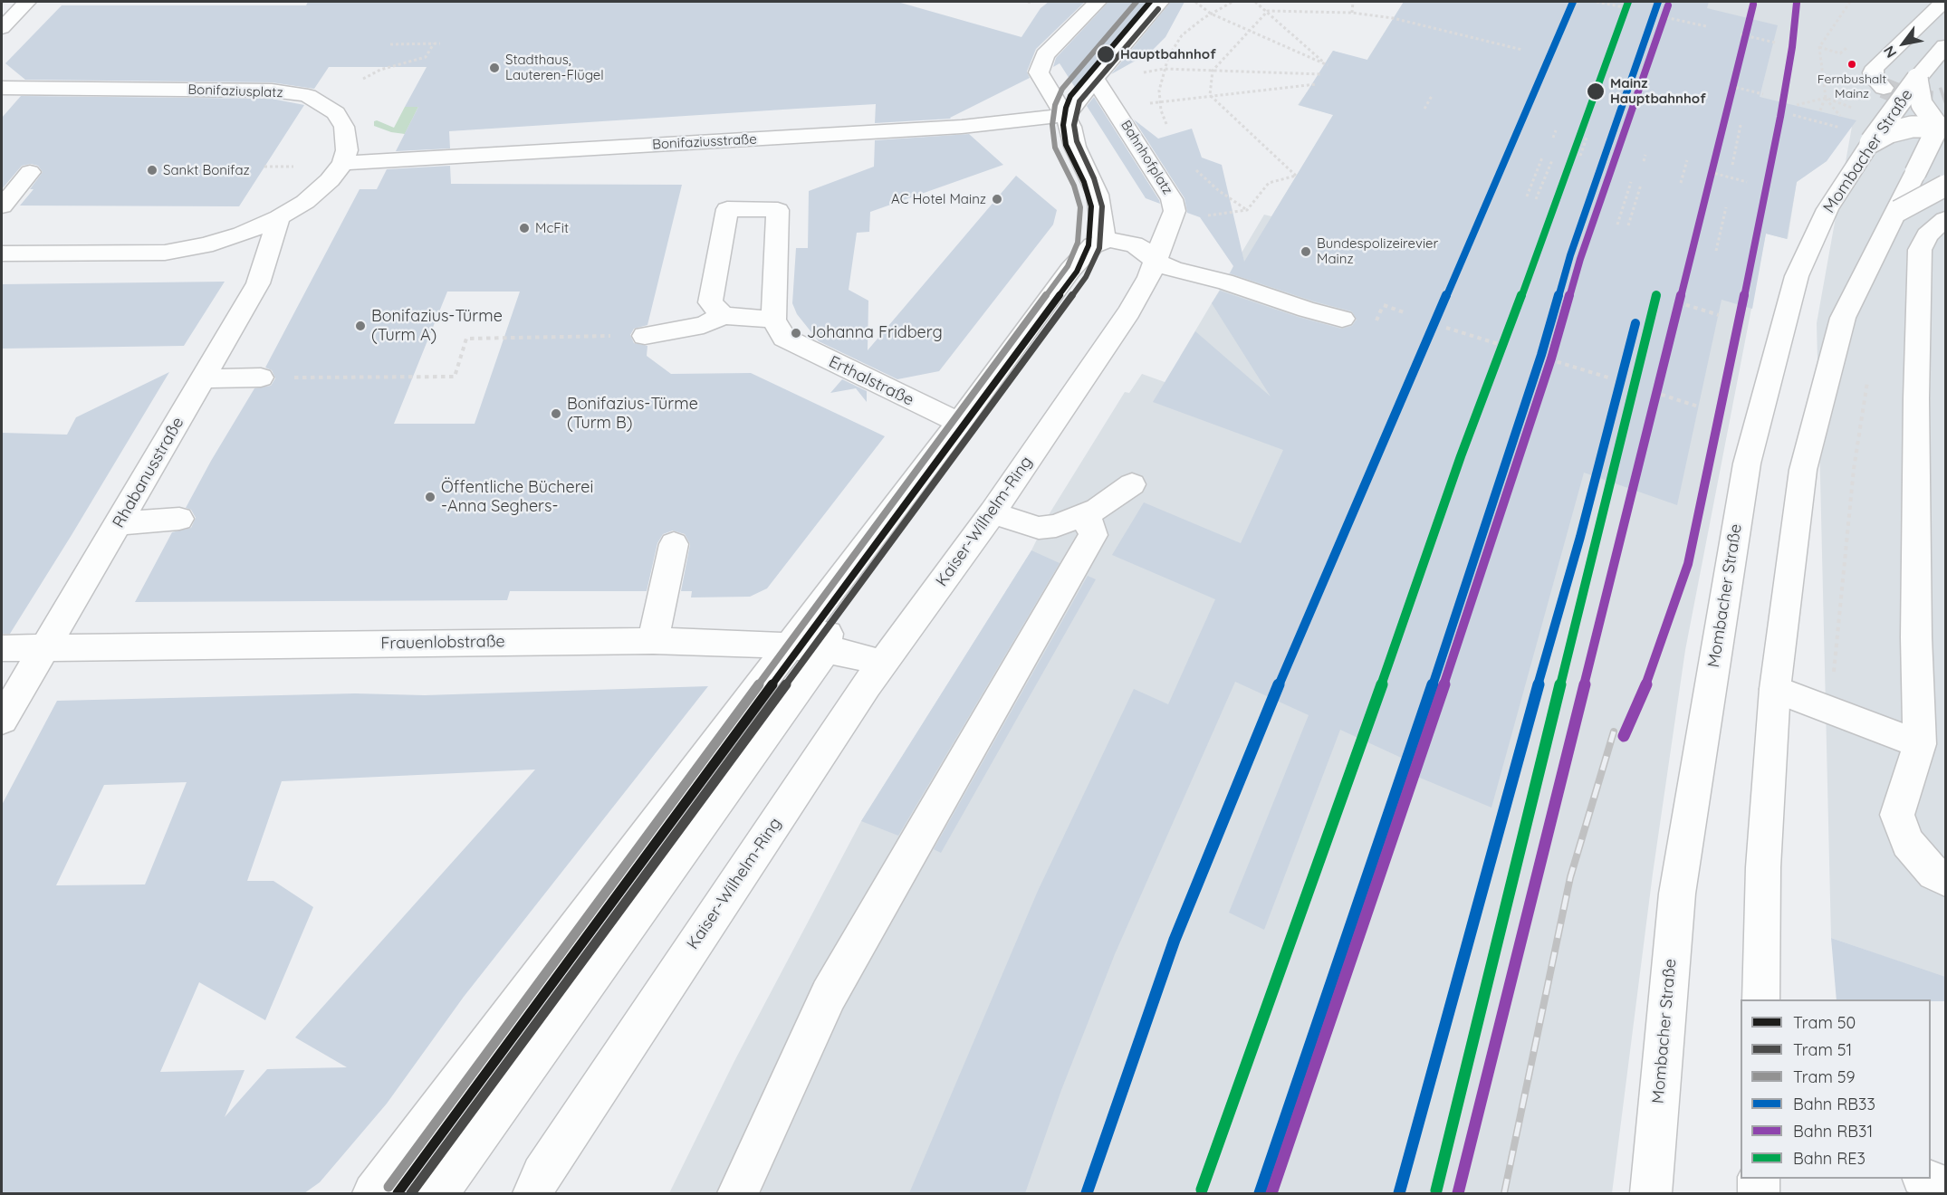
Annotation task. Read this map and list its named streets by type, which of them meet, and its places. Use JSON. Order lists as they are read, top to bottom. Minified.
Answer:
{"streets":{"street":["Bonifaziusplatz","Bonifaziusstraße","Mombacher Straße","Bahnhofplatz","Erthalstraße","Rhabanusstraße","Kaiser-Wilhelm-Ring","Frauenlobstraße"]},"crossings":[["Bonifaziusplatz","Bonifaziusstraße"],["Bonifaziusstraße","Bahnhofplatz"],["Bahnhofplatz","Kaiser-Wilhelm-Ring"],["Rhabanusstraße","Frauenlobstraße"],["Kaiser-Wilhelm-Ring","Frauenlobstraße"]],"places":["Hauptbahnhof","Fernbushalt Mainz","Stadthaus, Lauteren-Flügel","Mainz Hauptbahnhof","Sankt Bonifaz","AC Hotel Mainz","McFit","Bundespolizeirevier Mainz","Bonifazius-Türme (Turm A)","Johanna Fridberg","Bonifazius-Türme (Turm B)","Öffentliche Bücherei -Anna Seghers-"],"lines":["tram line 50","tram line 59","rail line RB33","rail line RE3","rail line RB31","tram line 51"],"legend":["Tram 50","Tram 51","Tram 59","Bahn RB33","Bahn RB31","Bahn RE3"],"north":"bottom left"}
